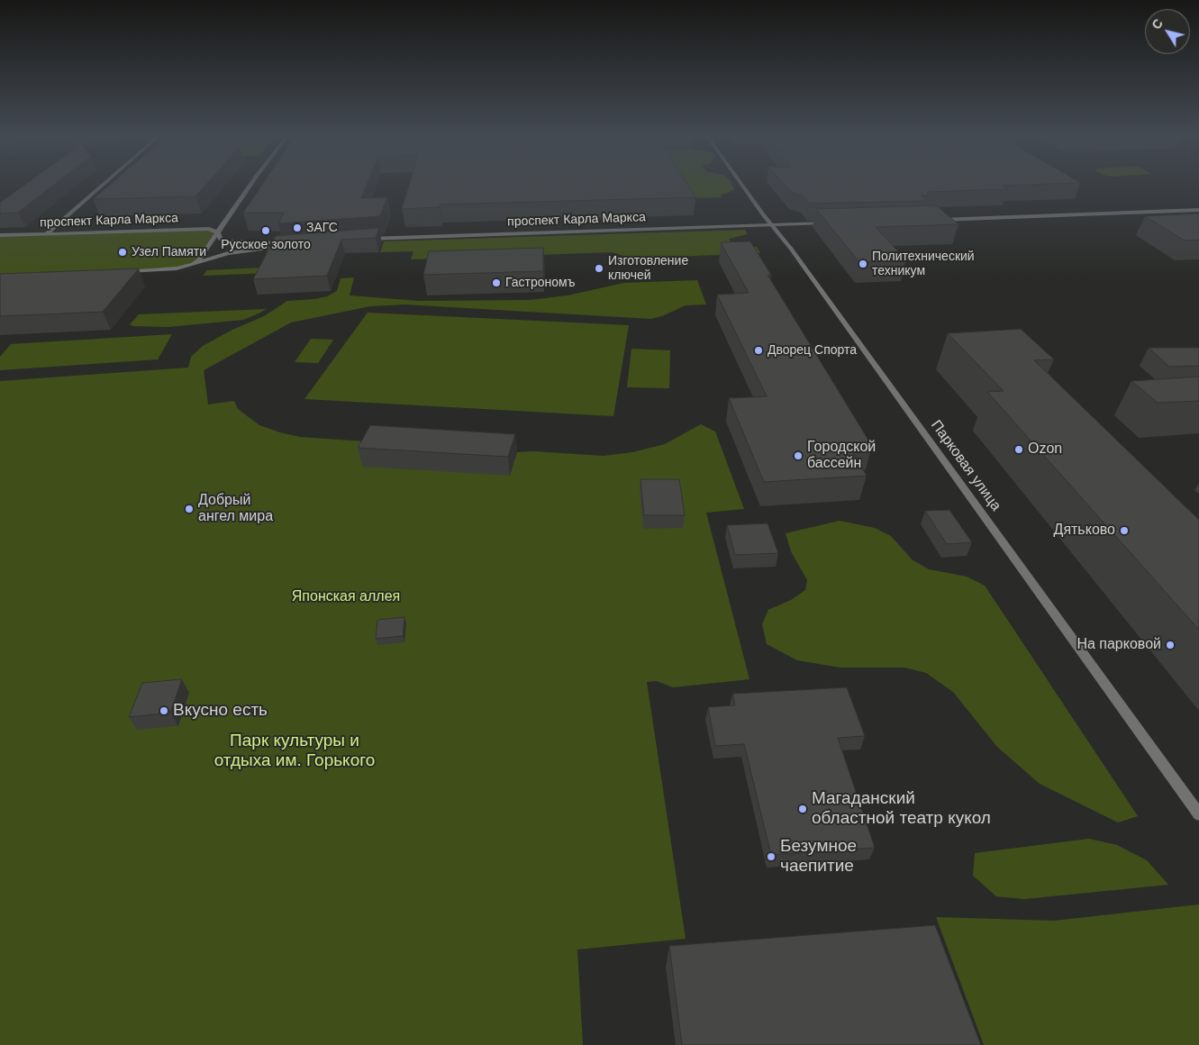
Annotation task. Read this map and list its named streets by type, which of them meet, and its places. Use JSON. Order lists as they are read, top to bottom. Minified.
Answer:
{"streets":{"street":["проспект Карла Маркса","Парковая улица"]},"crossings":[["проспект Карла Маркса","Парковая улица"]],"parks":["Японская аллея","Парк культуры и отдыха им. Горького"],"places":["ЗАГС","Русское золото","Узел Памяти","Политехнический техникум","Изготовление ключей","Гастрономъ","Дворец Спорта","Ozon","Городской бассейн","Добрый ангел мира","Дятьково","На парковой","Вкусно есть","Магаданский областной театр кукол","Безумное чаепитие"],"north":"top left"}
